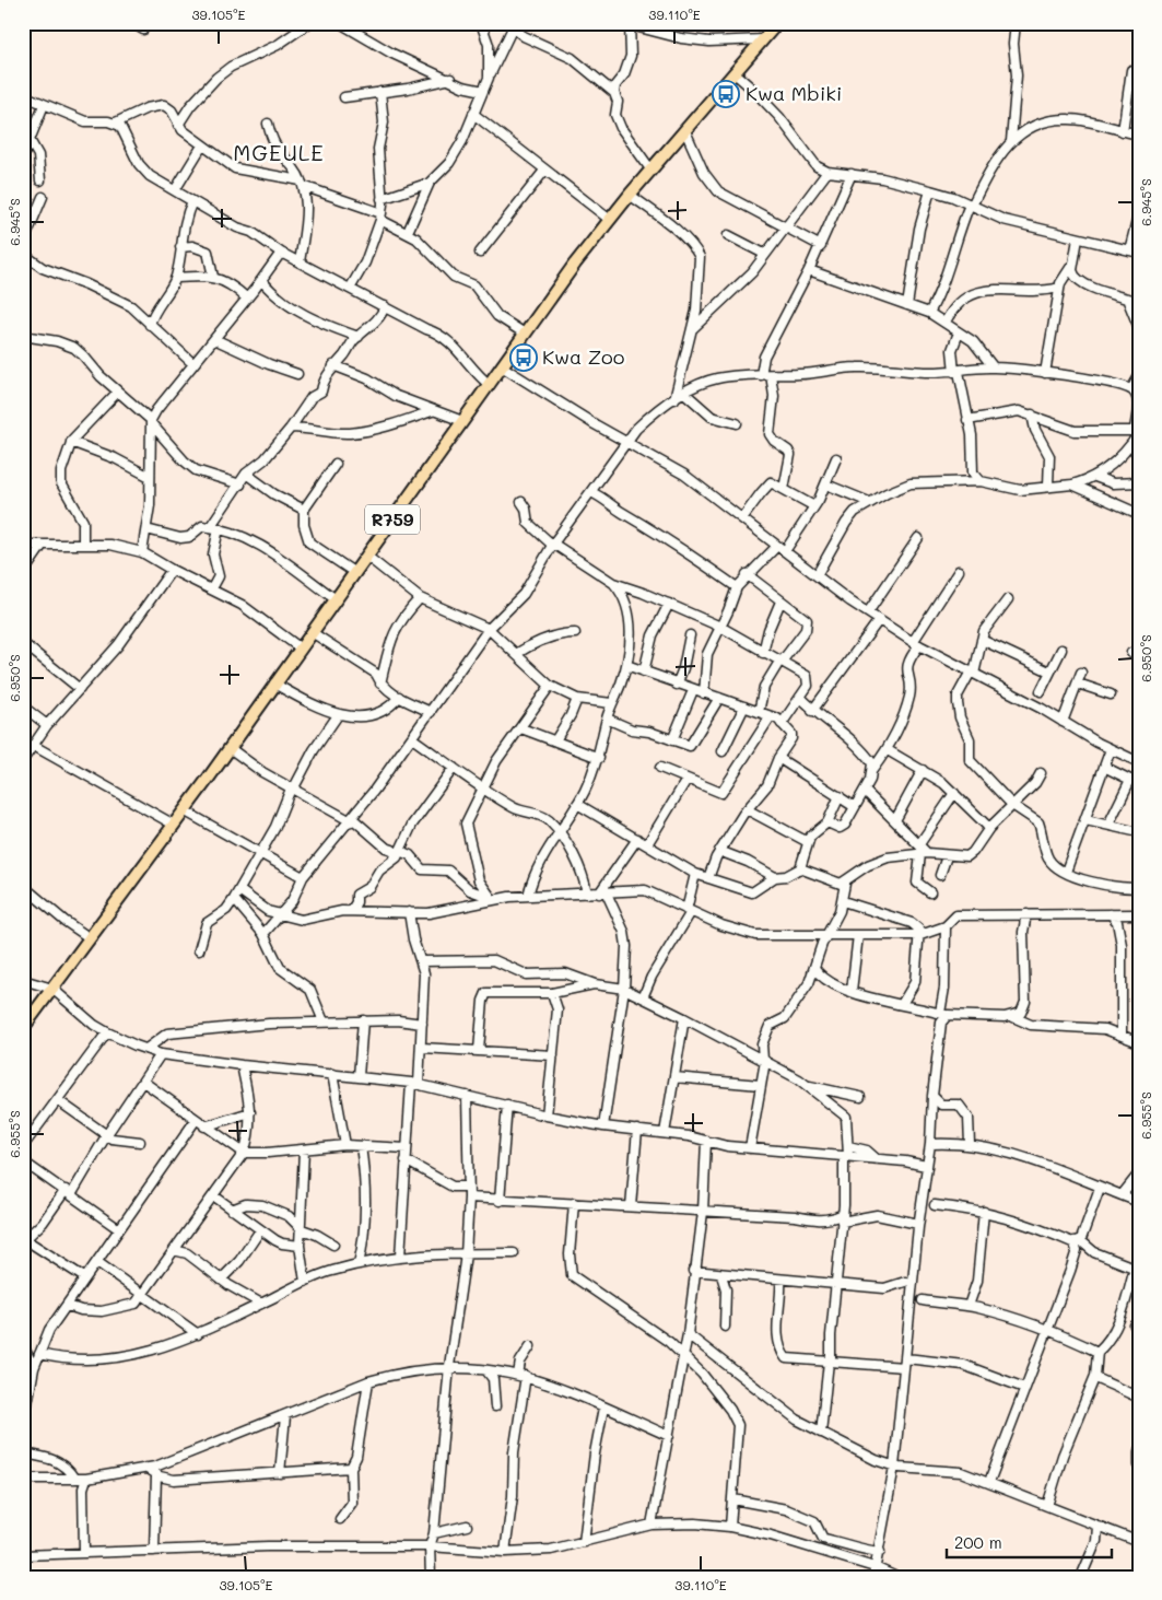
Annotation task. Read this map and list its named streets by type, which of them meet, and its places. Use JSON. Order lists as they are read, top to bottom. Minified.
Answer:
{"streets":{"main road":["R759"]},"districts":["MGEULE"],"places":{"bus stop":["Kwa Mbiki","Kwa Zoo"]},"scale_bar":"200 m","coordinates":["39.105°E","39.110°E","6.945°S","6.950°S","6.955°S"]}
